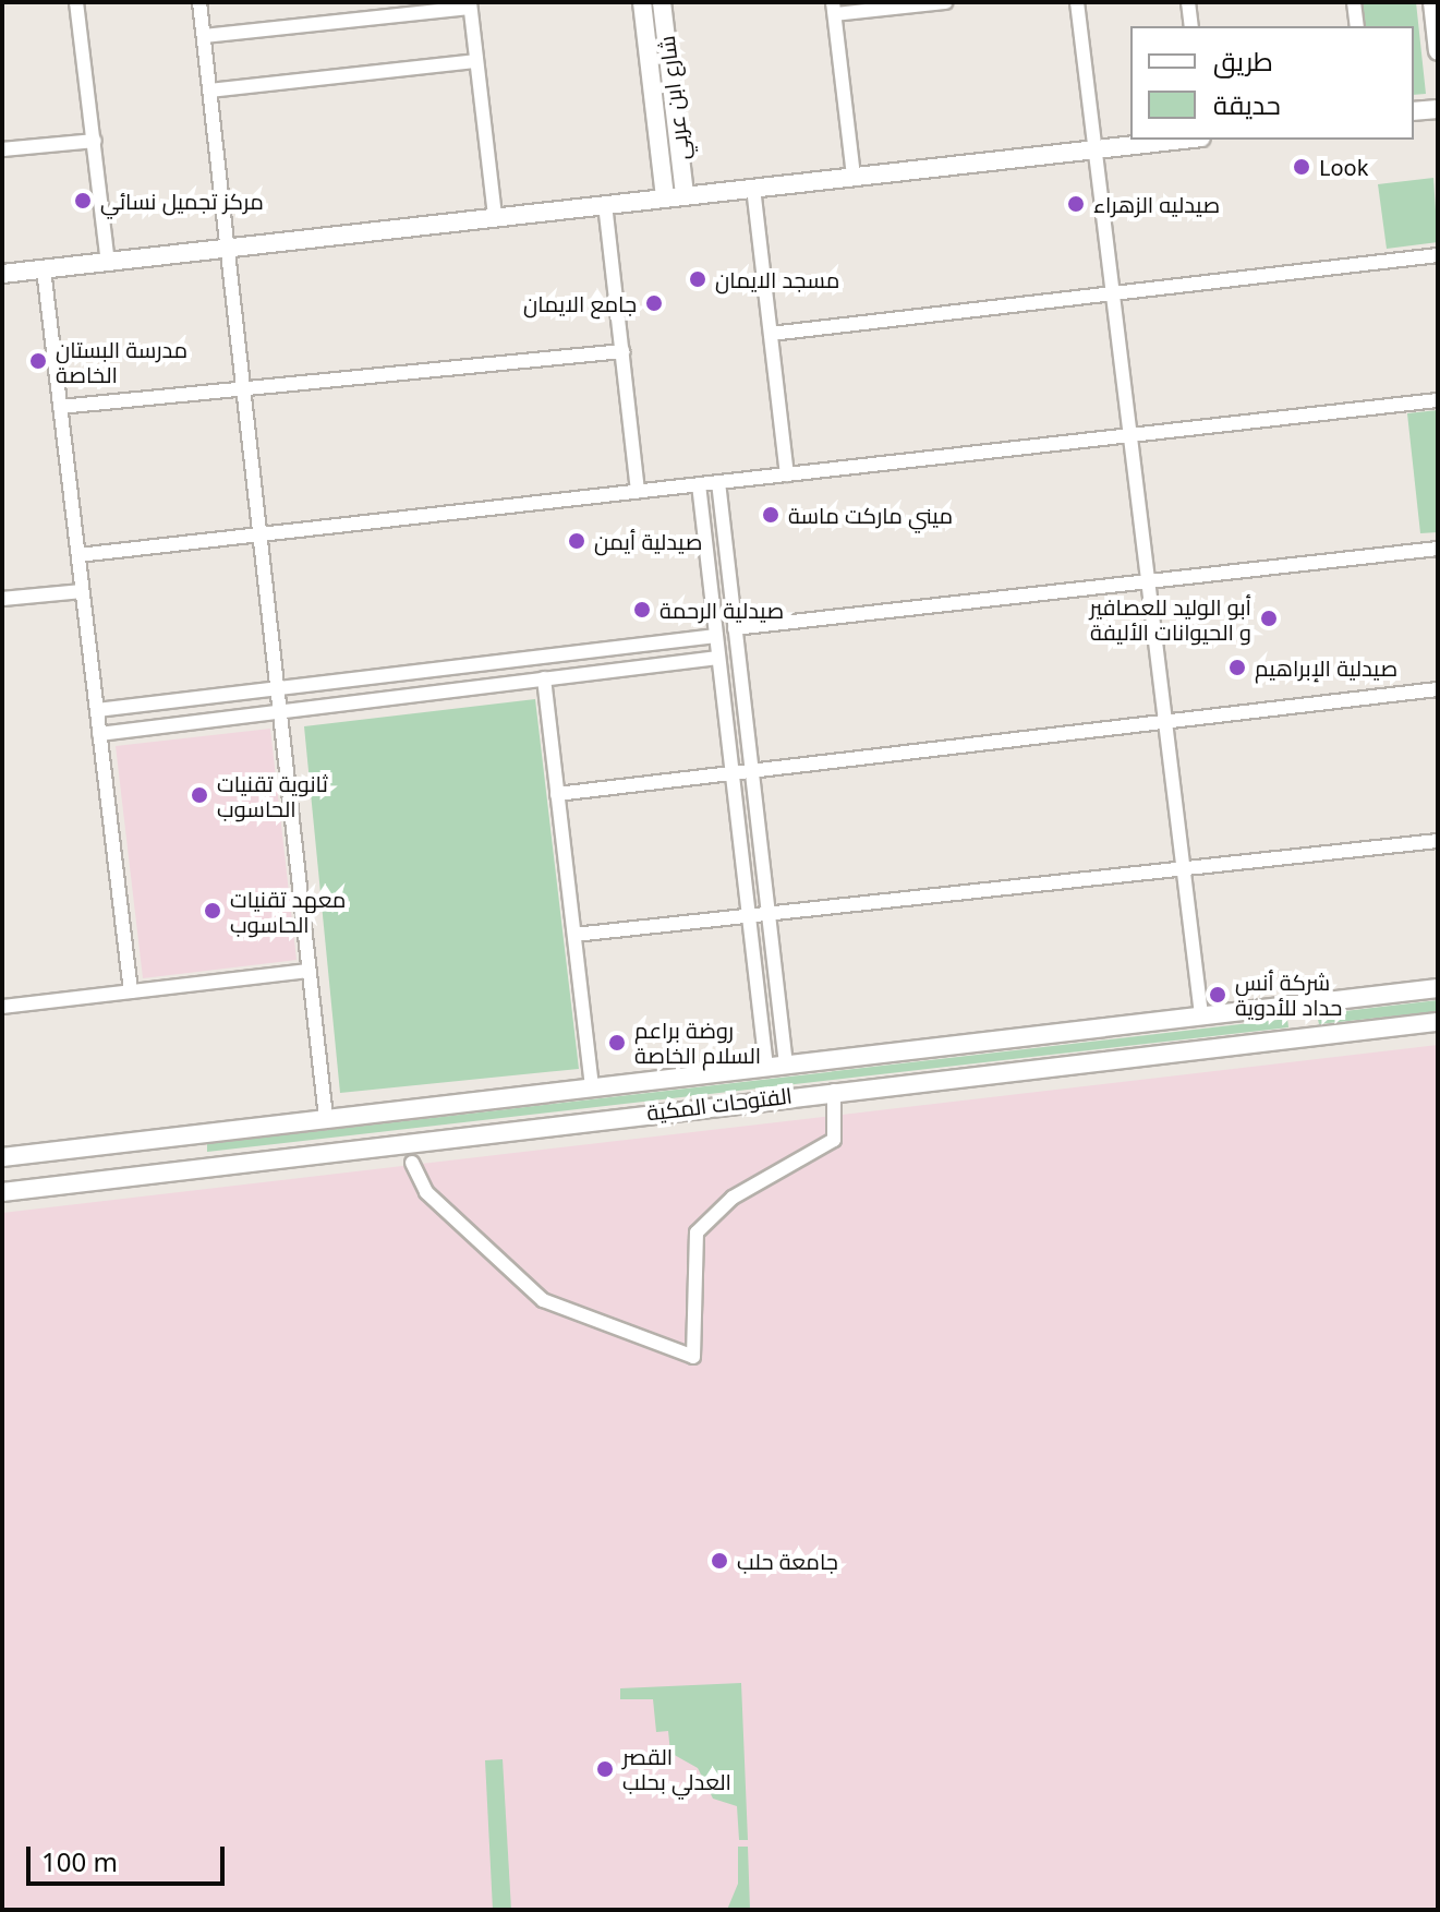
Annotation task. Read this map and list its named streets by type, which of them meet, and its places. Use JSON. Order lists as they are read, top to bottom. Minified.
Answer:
{"streets":{"street":["شارع ابن عربي","الفتوحات المكية"]},"places":["Look","مركز تجميل نسائي","صيدليه الزهراء","مسجد الايمان","جامع الايمان","مدرسة البستان الخاصة","ميني ماركت ماسة","صيدلية أيمن","صيدلية الرحمة","أبو الوليد للعصافير و الحيوانات الأليفة","صيدلية الإبراهيم","ثانوية تقنيات الحاسوب","معهد تقنيات الحاسوب","شركة أنس حداد للأدوية","روضة براعم السلام الخاصة","جامعة حلب","القصر العدلي بحلب"],"legend":["طريق","حديقة"],"scale_bar":"100 m"}
